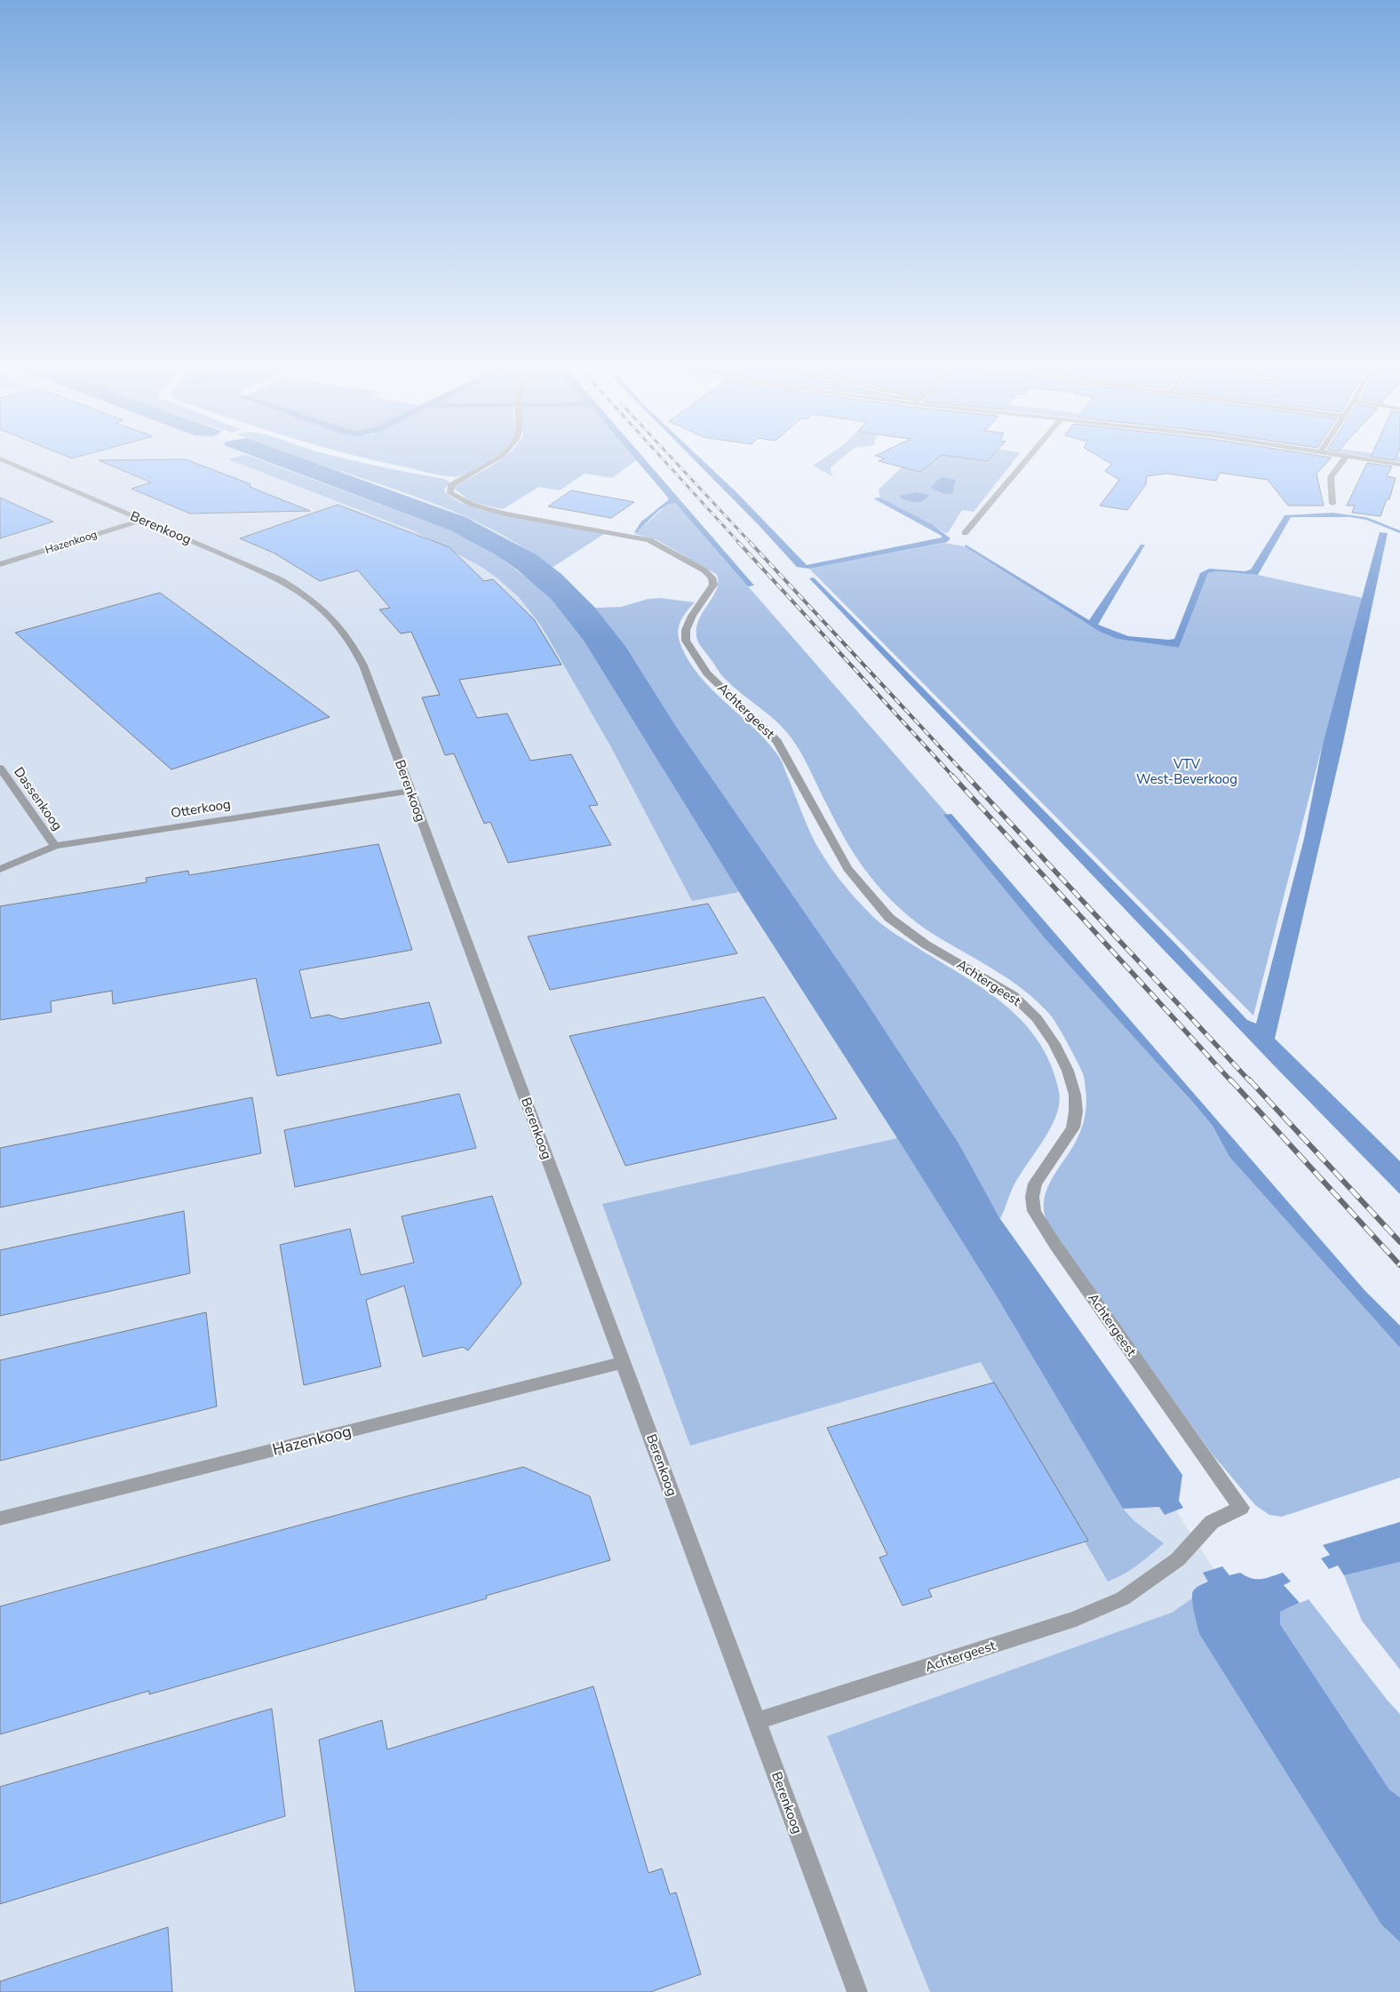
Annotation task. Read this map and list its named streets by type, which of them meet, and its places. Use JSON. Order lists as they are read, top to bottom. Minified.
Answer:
{"streets":{"street":["Berenkoog","Hazenkoog","Achtergeest","Dassenkoog","Otterkoog"]},"crossings":[["Berenkoog","Hazenkoog"],["Berenkoog","Achtergeest"],["Berenkoog","Otterkoog"],["Dassenkoog","Otterkoog"]],"parks":["VTV West-Beverkoog"]}
